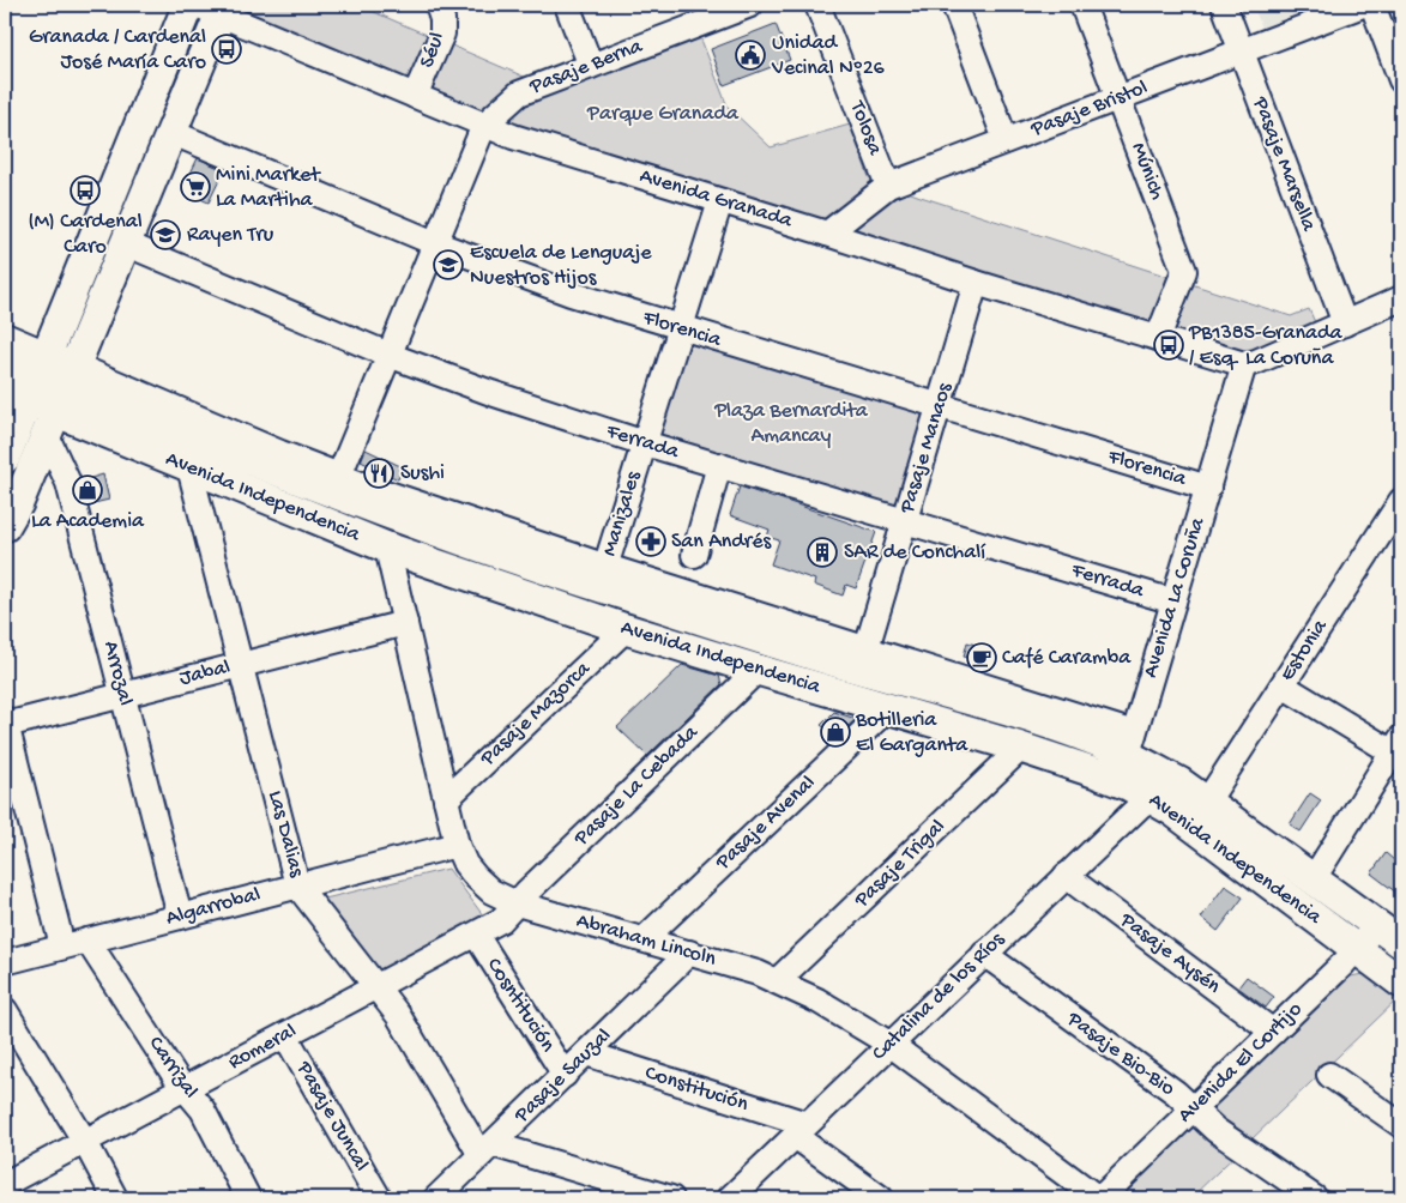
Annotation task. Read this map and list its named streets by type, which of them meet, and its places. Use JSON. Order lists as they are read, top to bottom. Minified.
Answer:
{"streets":{"main road":["Avenida Independencia"],"street":["Séul","Pasaje Berna","Pasaje Bristol","Tolosa","Pasaje Marsella","Múnich","Avenida Granada","Florencia","Ferrada","Pasaje Manaos","Manizales","Avenida La Coruña","Estonia","Arrozal","Jabal","Pasaje Mazorca","Pasaje La Cebada","Pasaje Avenal","Las Dalias","Pasaje Trigal","Algarrobal","Abraham Lincoln","Pasaje Aysén","Catalina de los Ríos","Cosntitución","Romeral","Pasaje Bio-Bio","Avenida El Cortijo","Carrizal","Pasaje Sauzal","Constitución","Pasaje Juncal"]},"crossings":[["Séul","Avenida Granada"],["Pasaje Berna","Avenida Granada"],["Pasaje Berna","Florencia"],["Pasaje Berna","Ferrada"],["Pasaje Berna","Avenida Independencia"],["Pasaje Bristol","Tolosa"],["Pasaje Bristol","Pasaje Marsella"],["Pasaje Bristol","Múnich"],["Pasaje Bristol","Avenida Granada"],["Múnich","Avenida Granada"],["Avenida Granada","Pasaje Manaos"],["Avenida Granada","Manizales"],["Avenida Granada","Avenida La Coruña"],["Florencia","Pasaje Manaos"],["Florencia","Manizales"],["Florencia","Avenida La Coruña"],["Ferrada","Pasaje Manaos"],["Ferrada","Manizales"],["Ferrada","Avenida La Coruña"],["Pasaje Manaos","Avenida Independencia"],["Avenida Independencia","Manizales"],["Avenida Independencia","Avenida La Coruña"],["Avenida Independencia","Estonia"],["Avenida Independencia","Arrozal"],["Avenida Independencia","Pasaje Mazorca"],["Avenida Independencia","Pasaje La Cebada"],["Avenida Independencia","Pasaje Avenal"],["Avenida Independencia","Las Dalias"],["Avenida Independencia","Pasaje Trigal"],["Avenida Independencia","Abraham Lincoln"],["Avenida Independencia","Catalina de los Ríos"],["Avenida Independencia","Avenida El Cortijo"],["Arrozal","Jabal"],["Arrozal","Algarrobal"],["Jabal","Las Dalias"],["Jabal","Abraham Lincoln"],["Pasaje Mazorca","Abraham Lincoln"],["Pasaje La Cebada","Abraham Lincoln"],["Pasaje La Cebada","Romeral"],["Pasaje Avenal","Abraham Lincoln"],["Las Dalias","Algarrobal"],["Las Dalias","Romeral"],["Las Dalias","Pasaje Sauzal"],["Pasaje Trigal","Abraham Lincoln"],["Algarrobal","Abraham Lincoln"],["Algarrobal","Carrizal"],["Abraham Lincoln","Catalina de los Ríos"],["Abraham Lincoln","Romeral"],["Abraham Lincoln","Avenida El Cortijo"],["Abraham Lincoln","Pasaje Sauzal"],["Pasaje Aysén","Catalina de los Ríos"],["Pasaje Aysén","Avenida El Cortijo"],["Catalina de los Ríos","Pasaje Bio-Bio"],["Catalina de los Ríos","Constitución"],["Cosntitución","Romeral"],["Cosntitución","Pasaje Sauzal"],["Romeral","Carrizal"],["Romeral","Pasaje Juncal"],["Pasaje Bio-Bio","Avenida El Cortijo"],["Pasaje Sauzal","Constitución"]],"parks":["Parque Granada","Plaza Bernardita Amancay"],"places":{"bus stop":["Granada / Cardenal José María Caro","(M) Cardenal Caro","PB1385-Granada / Esq. La Coruña"],"public building":["Unidad Vecinal Nº26"],"supermarket":["Mini Market La Martiha"],"school or university":["Rayen Tru","Escuela de Lenguaje Nuestros Hijos"],"restaurant":["Sushi"],"shop":["La Academia","Botilleria El Garganta"],"pharmacy":["San Andrés"],"building":["SAR de Conchalí"],"cafe":["Café Caramba"]}}
